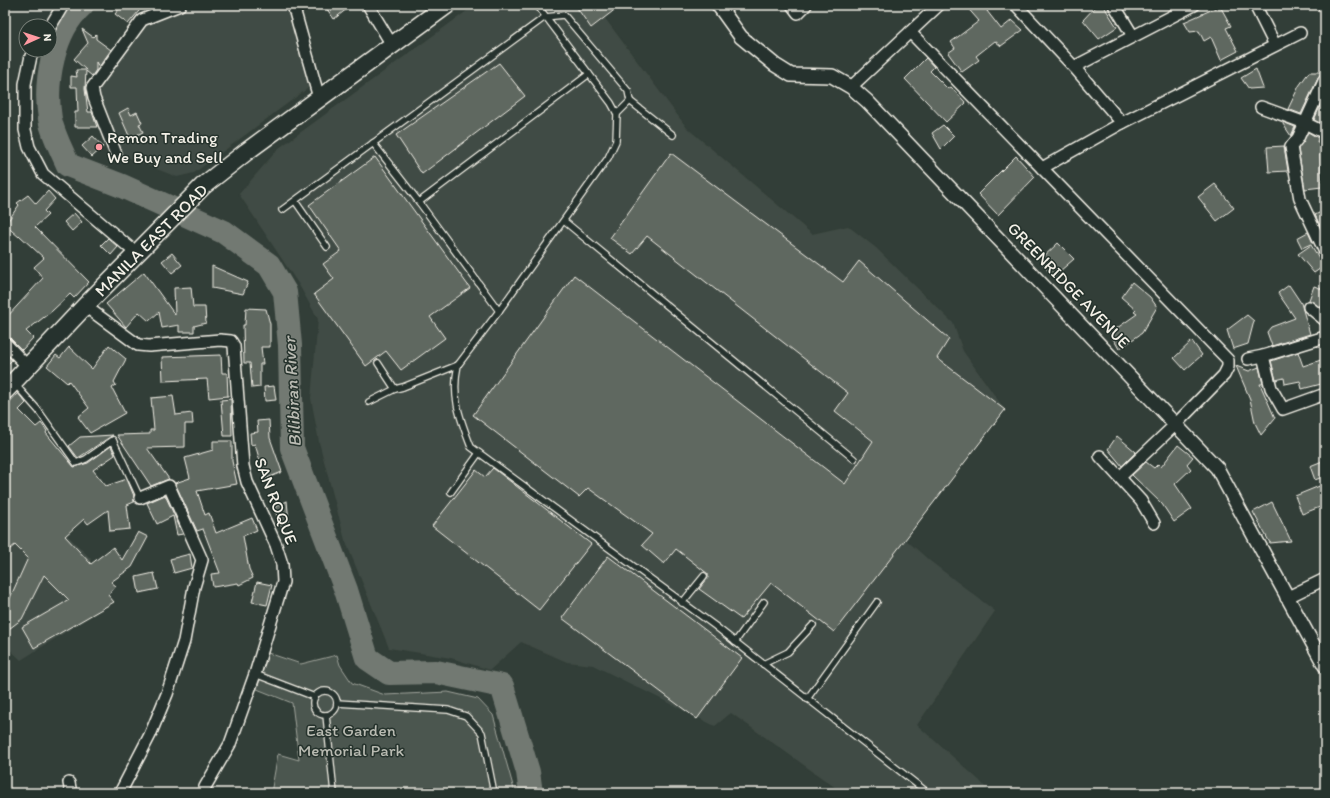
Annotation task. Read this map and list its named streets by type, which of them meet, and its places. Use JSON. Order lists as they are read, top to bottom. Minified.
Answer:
{"streets":{"main road":["MANILA EAST ROAD"],"street":["GREENRIDGE AVENUE","SAN ROQUE"]},"crossings":[["MANILA EAST ROAD","SAN ROQUE"]],"water":["Bilibiran River"],"parks":["East Garden Memorial Park"],"places":["Remon Trading We Buy and Sell"],"north":"right"}
